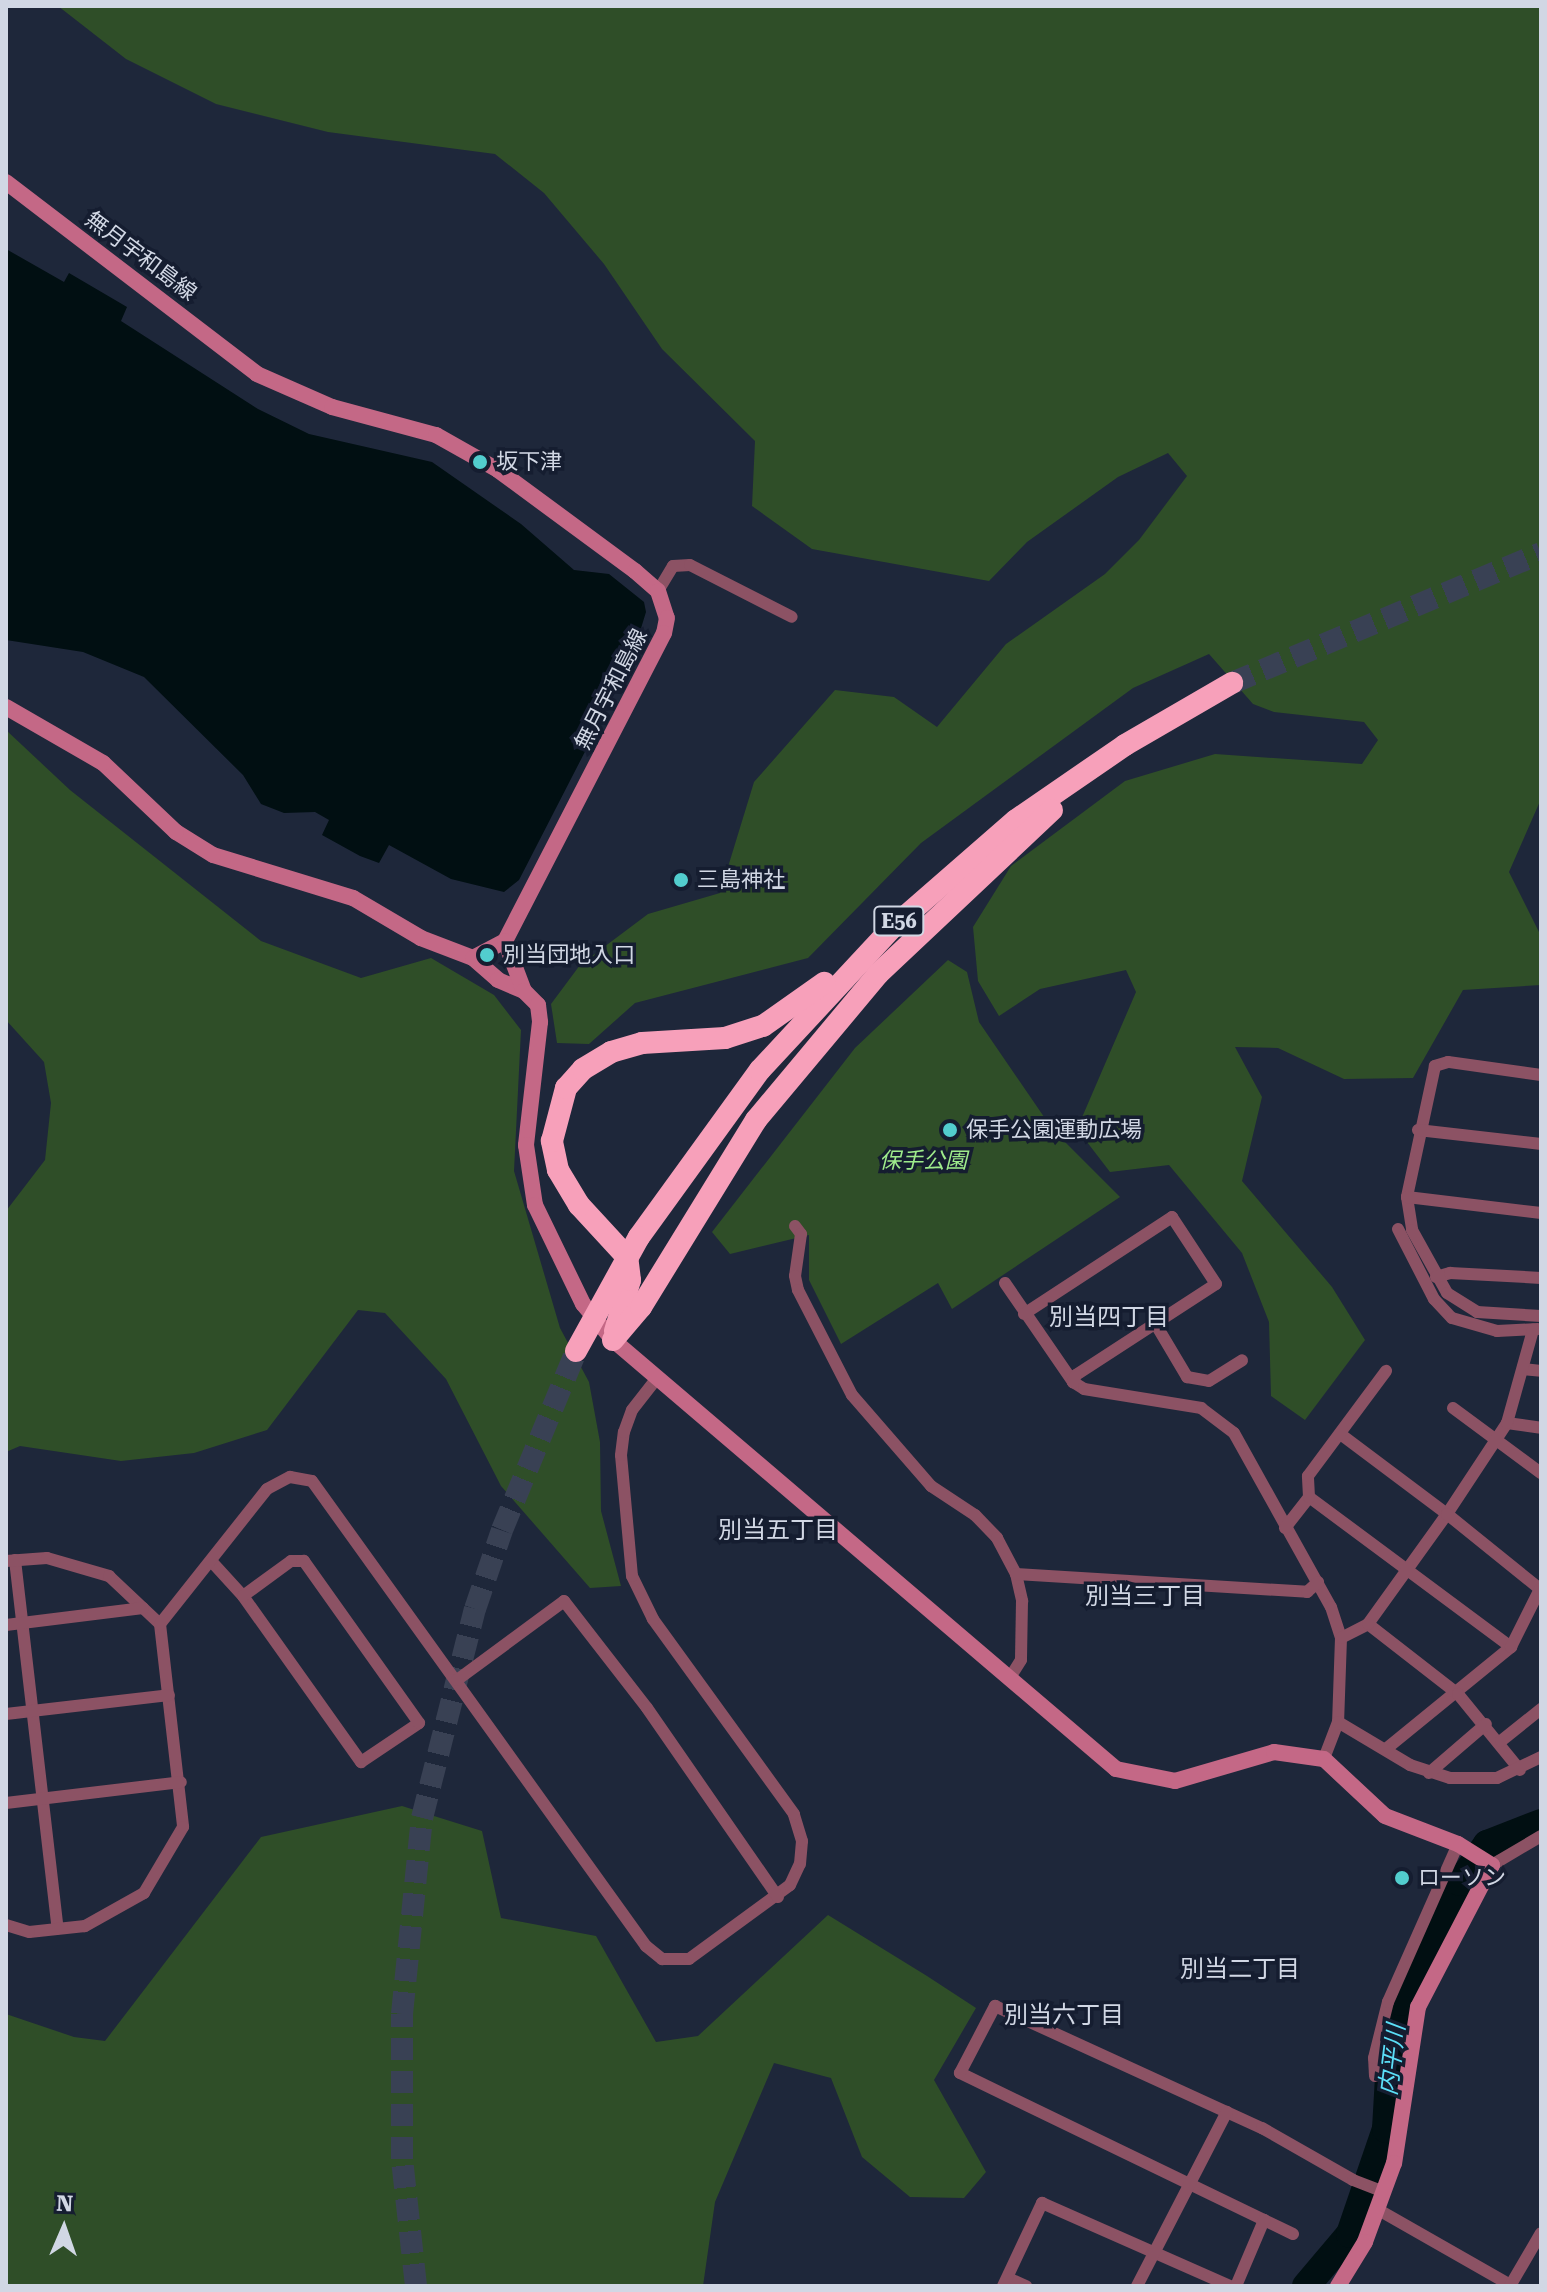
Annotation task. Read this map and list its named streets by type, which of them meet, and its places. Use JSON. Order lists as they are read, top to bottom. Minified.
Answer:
{"streets":{"highway":["E56"],"street":["無月宇和島線"]},"districts":["別当四丁目","別当五丁目","別当三丁目","別当二丁目","別当六丁目"],"water":["内平川"],"parks":["保手公園"],"places":["坂下津","三島神社","別当団地入口","保手公園運動広場","ローソン"],"north":"top"}
